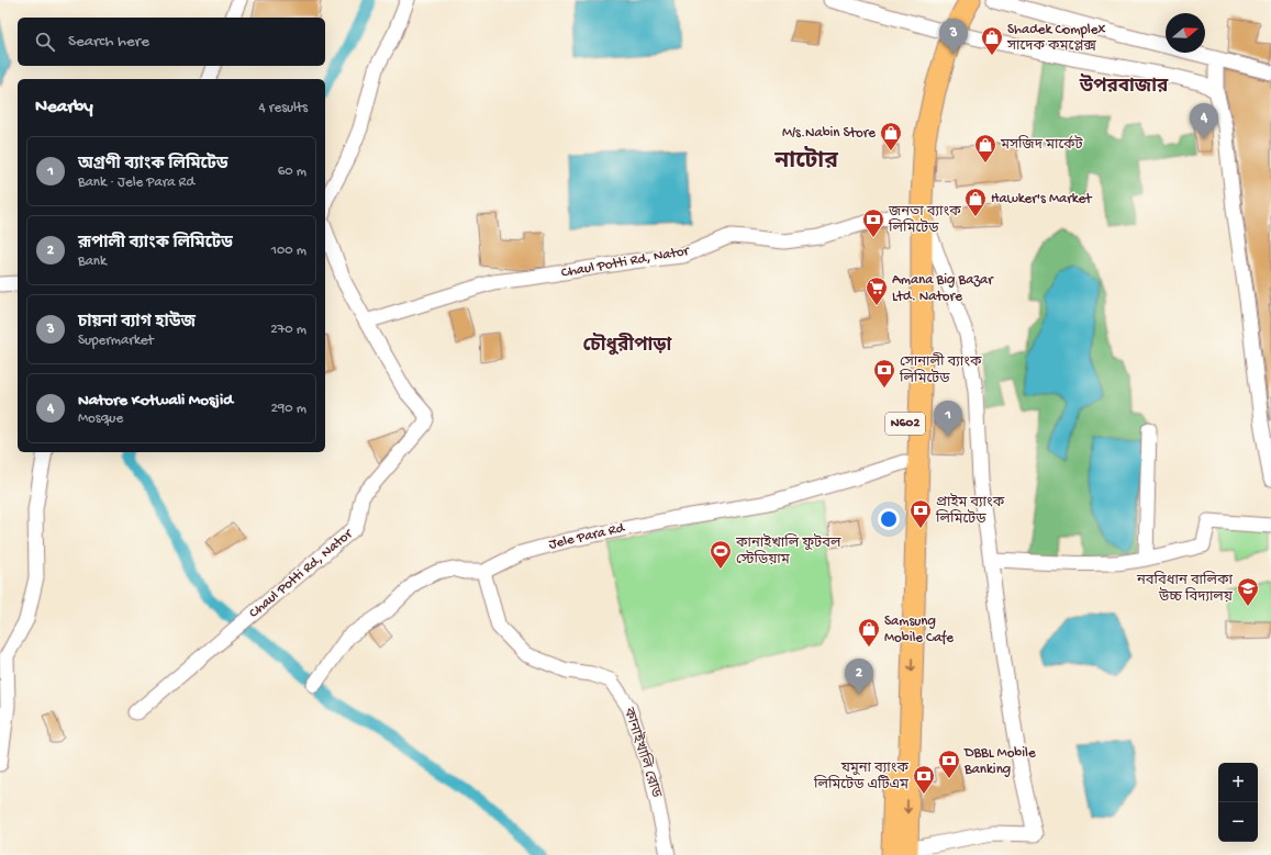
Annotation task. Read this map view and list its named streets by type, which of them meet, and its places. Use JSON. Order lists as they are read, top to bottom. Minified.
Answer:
{"streets":{"highway":["N602"],"street":["Chaul Potti Rd, Nator","Jele Para Rd","কানাইখালি রোড"]},"crossings":[["Chaul Potti Rd, Nator","N602"],["N602","Jele Para Rd"],["Jele Para Rd","কানাইখালি রোড"]],"districts":["উপরবাজার","নাটোর","চৌধুরীপাড়া"],"places":{"shop":["Shadek Complex সাদেক কমপ্লেক্স","M/s.Nabin Store","মসজিদ মার্কেট","Hawker's Market","Samsung Mobile Cafe"],"bank":["জনতা ব্যাংক লিমিটেড","সোনালী ব্যাংক লিমিটেড","প্রাইম ব্যাংক লিমিটেড","DBBL Mobile Banking","যমুনা ব্যাংক লিমিটেড এটিএম"],"supermarket":["Amana Big Bazar Ltd. Natore"],"sports":["কানাইখালি ফুটবল স্টেডিয়াম"],"school or university":["নববিধান বালিকা উচ্চ বিদ্যালয়"]},"north":"right","page":{"search":"Search here","pins":["3","4","1","2"],"heading":["Nearby","4 results"],"list":[{"mark":"1","name":"অগ্রণী ব্যাংক লিমিটেড","note":"Bank · Jele Para Rd","value":"60 m"},{"mark":"2","name":"রূপালী ব্যাংক লিমিটেড","note":"Bank","value":"100 m"},{"mark":"3","name":"চায়না ব্যাগ হাউজ","note":"Supermarket","value":"270 m"},{"mark":"4","name":"Natore Kotwali Mosjid","note":"Mosque","value":"290 m"}],"map_buttons":["+","−"]}}
